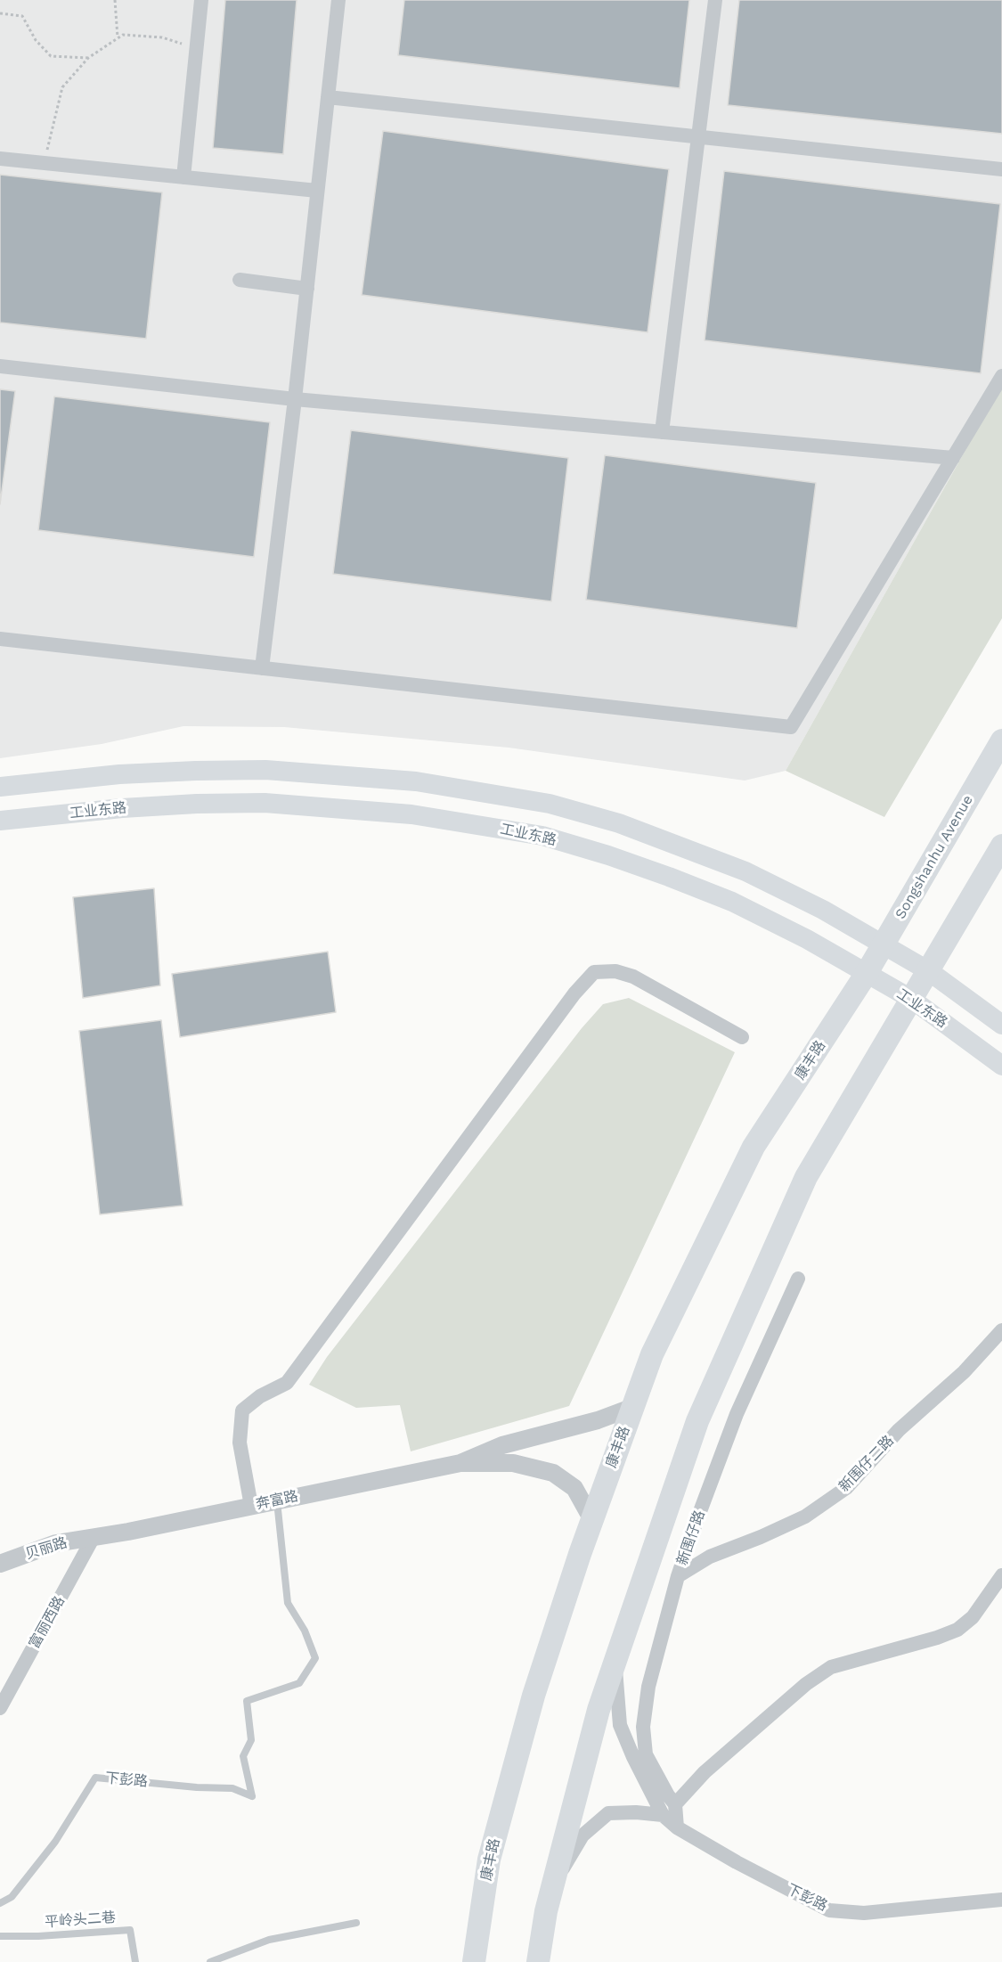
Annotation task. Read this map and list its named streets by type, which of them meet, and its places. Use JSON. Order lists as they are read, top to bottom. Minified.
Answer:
{"streets":{"main road":["工业东路","Songshanhu Avenue","康丰路"],"street":["新围仔二路","奔富路","新围仔路","贝丽路","富丽西路","下彭路"],"lane":["平岭头二巷"]},"crossings":[["工业东路","Songshanhu Avenue"],["工业东路","康丰路"],["Songshanhu Avenue","康丰路"],["新围仔二路","新围仔路"],["奔富路","贝丽路"],["奔富路","富丽西路"],["奔富路","下彭路"],["贝丽路","富丽西路"]]}
